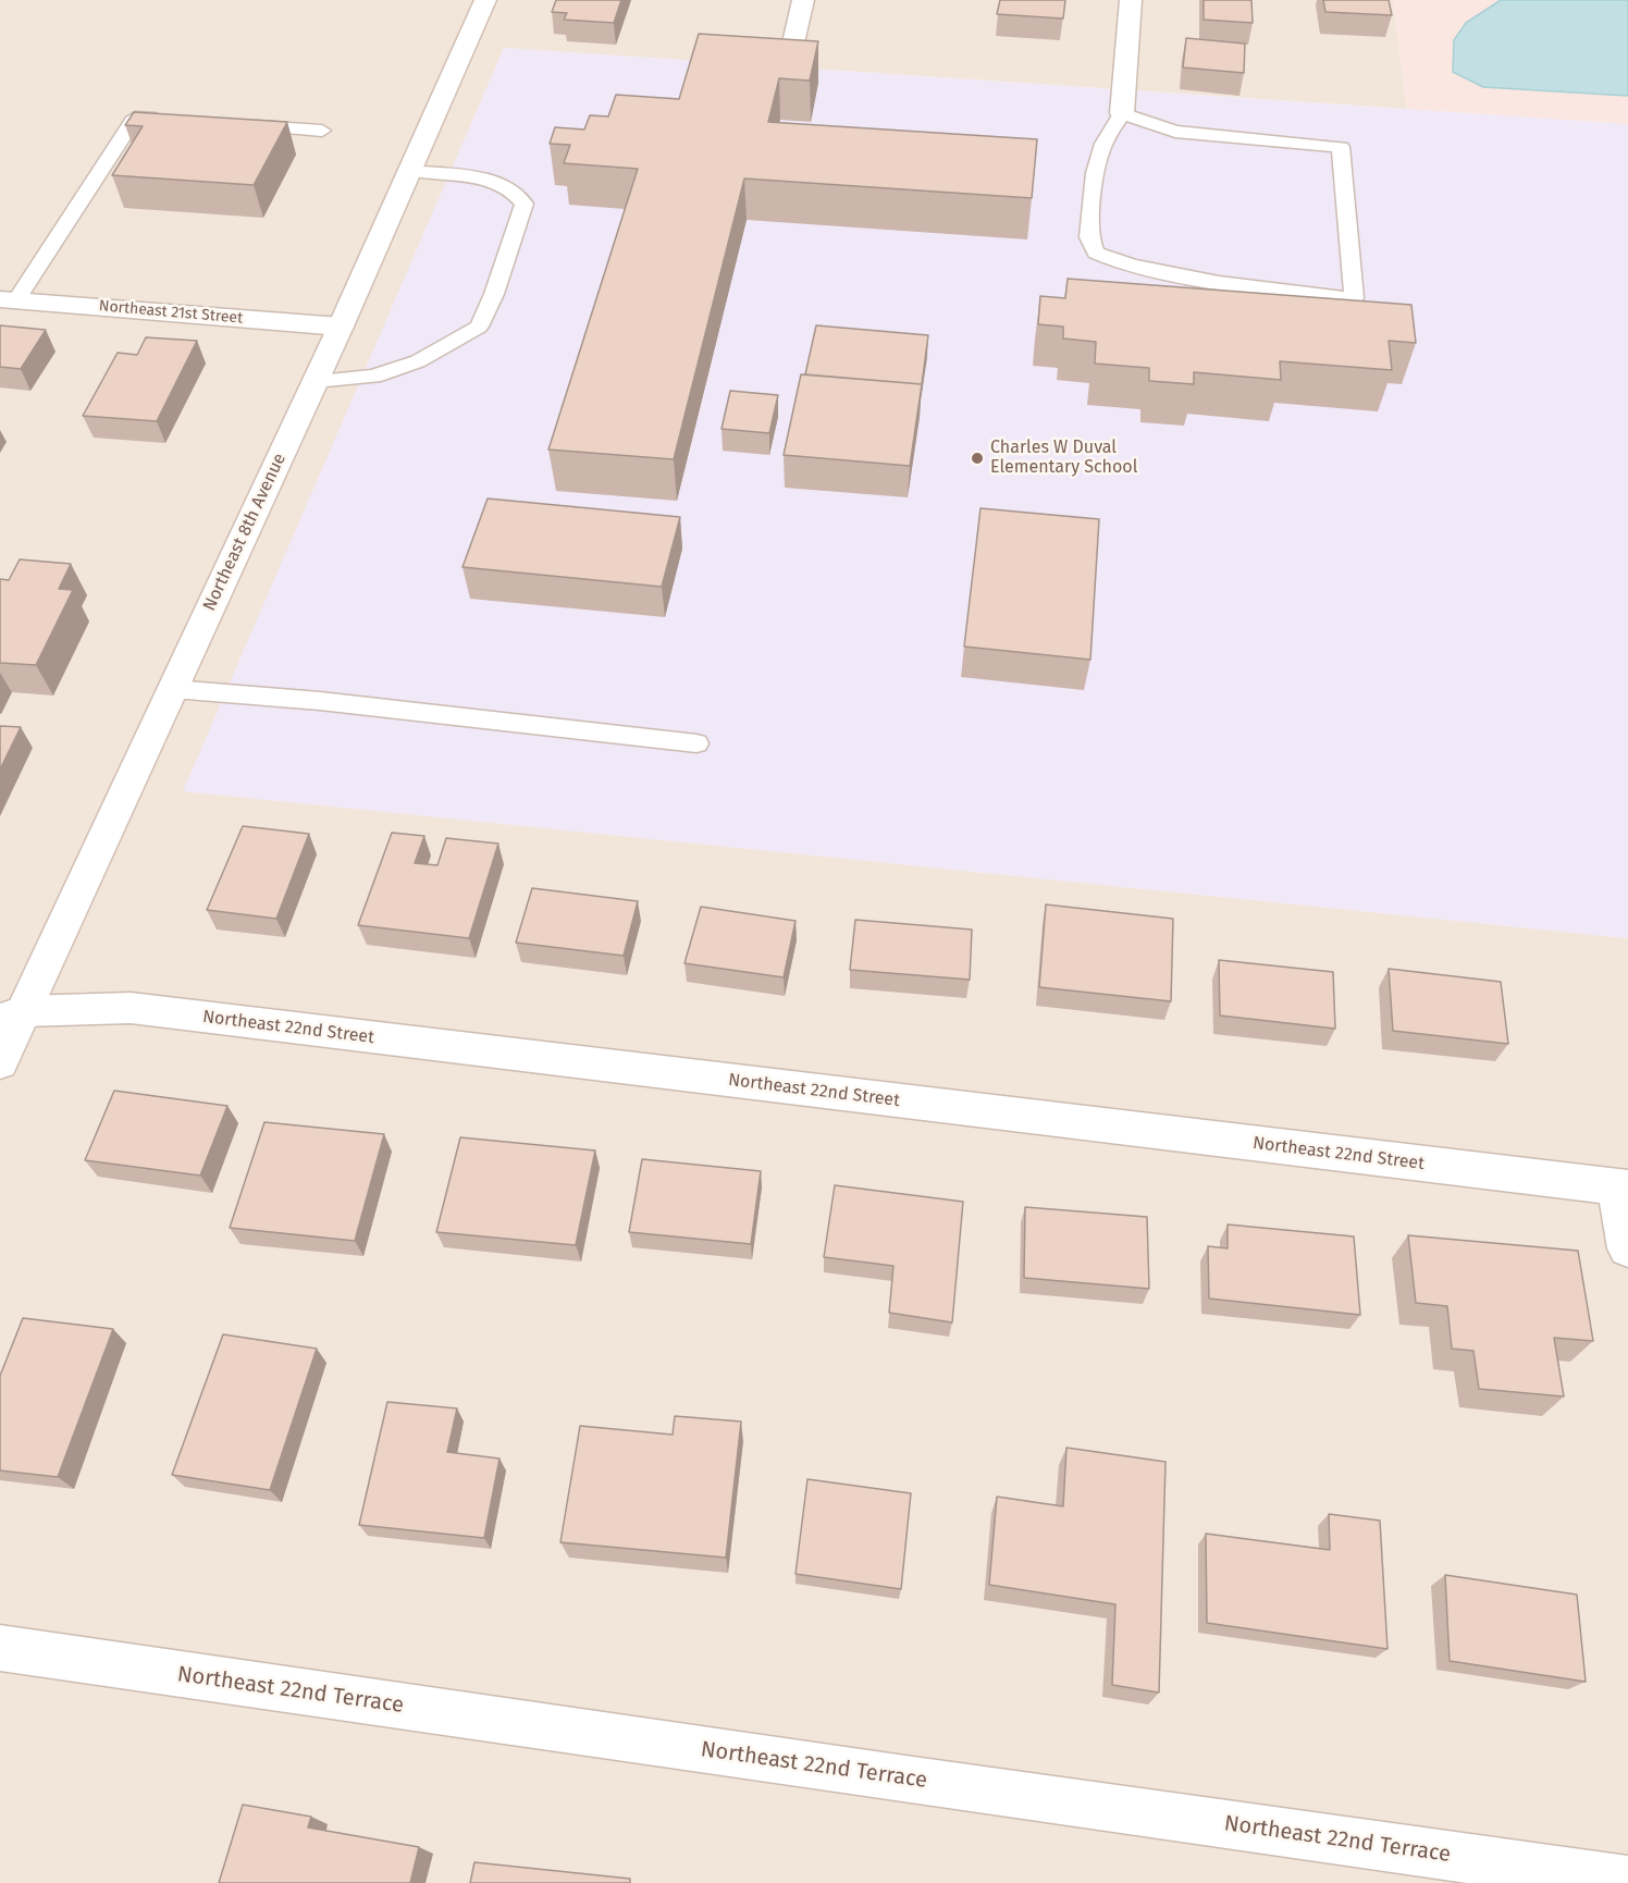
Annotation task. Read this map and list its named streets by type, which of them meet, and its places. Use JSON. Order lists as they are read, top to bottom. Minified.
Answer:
{"streets":{"street":["Northeast 21st Street","Northeast 8th Avenue","Northeast 22nd Street","Northeast 22nd Terrace"]},"crossings":[["Northeast 21st Street","Northeast 8th Avenue"],["Northeast 8th Avenue","Northeast 22nd Street"]],"places":["Charles W Duval Elementary School"]}
